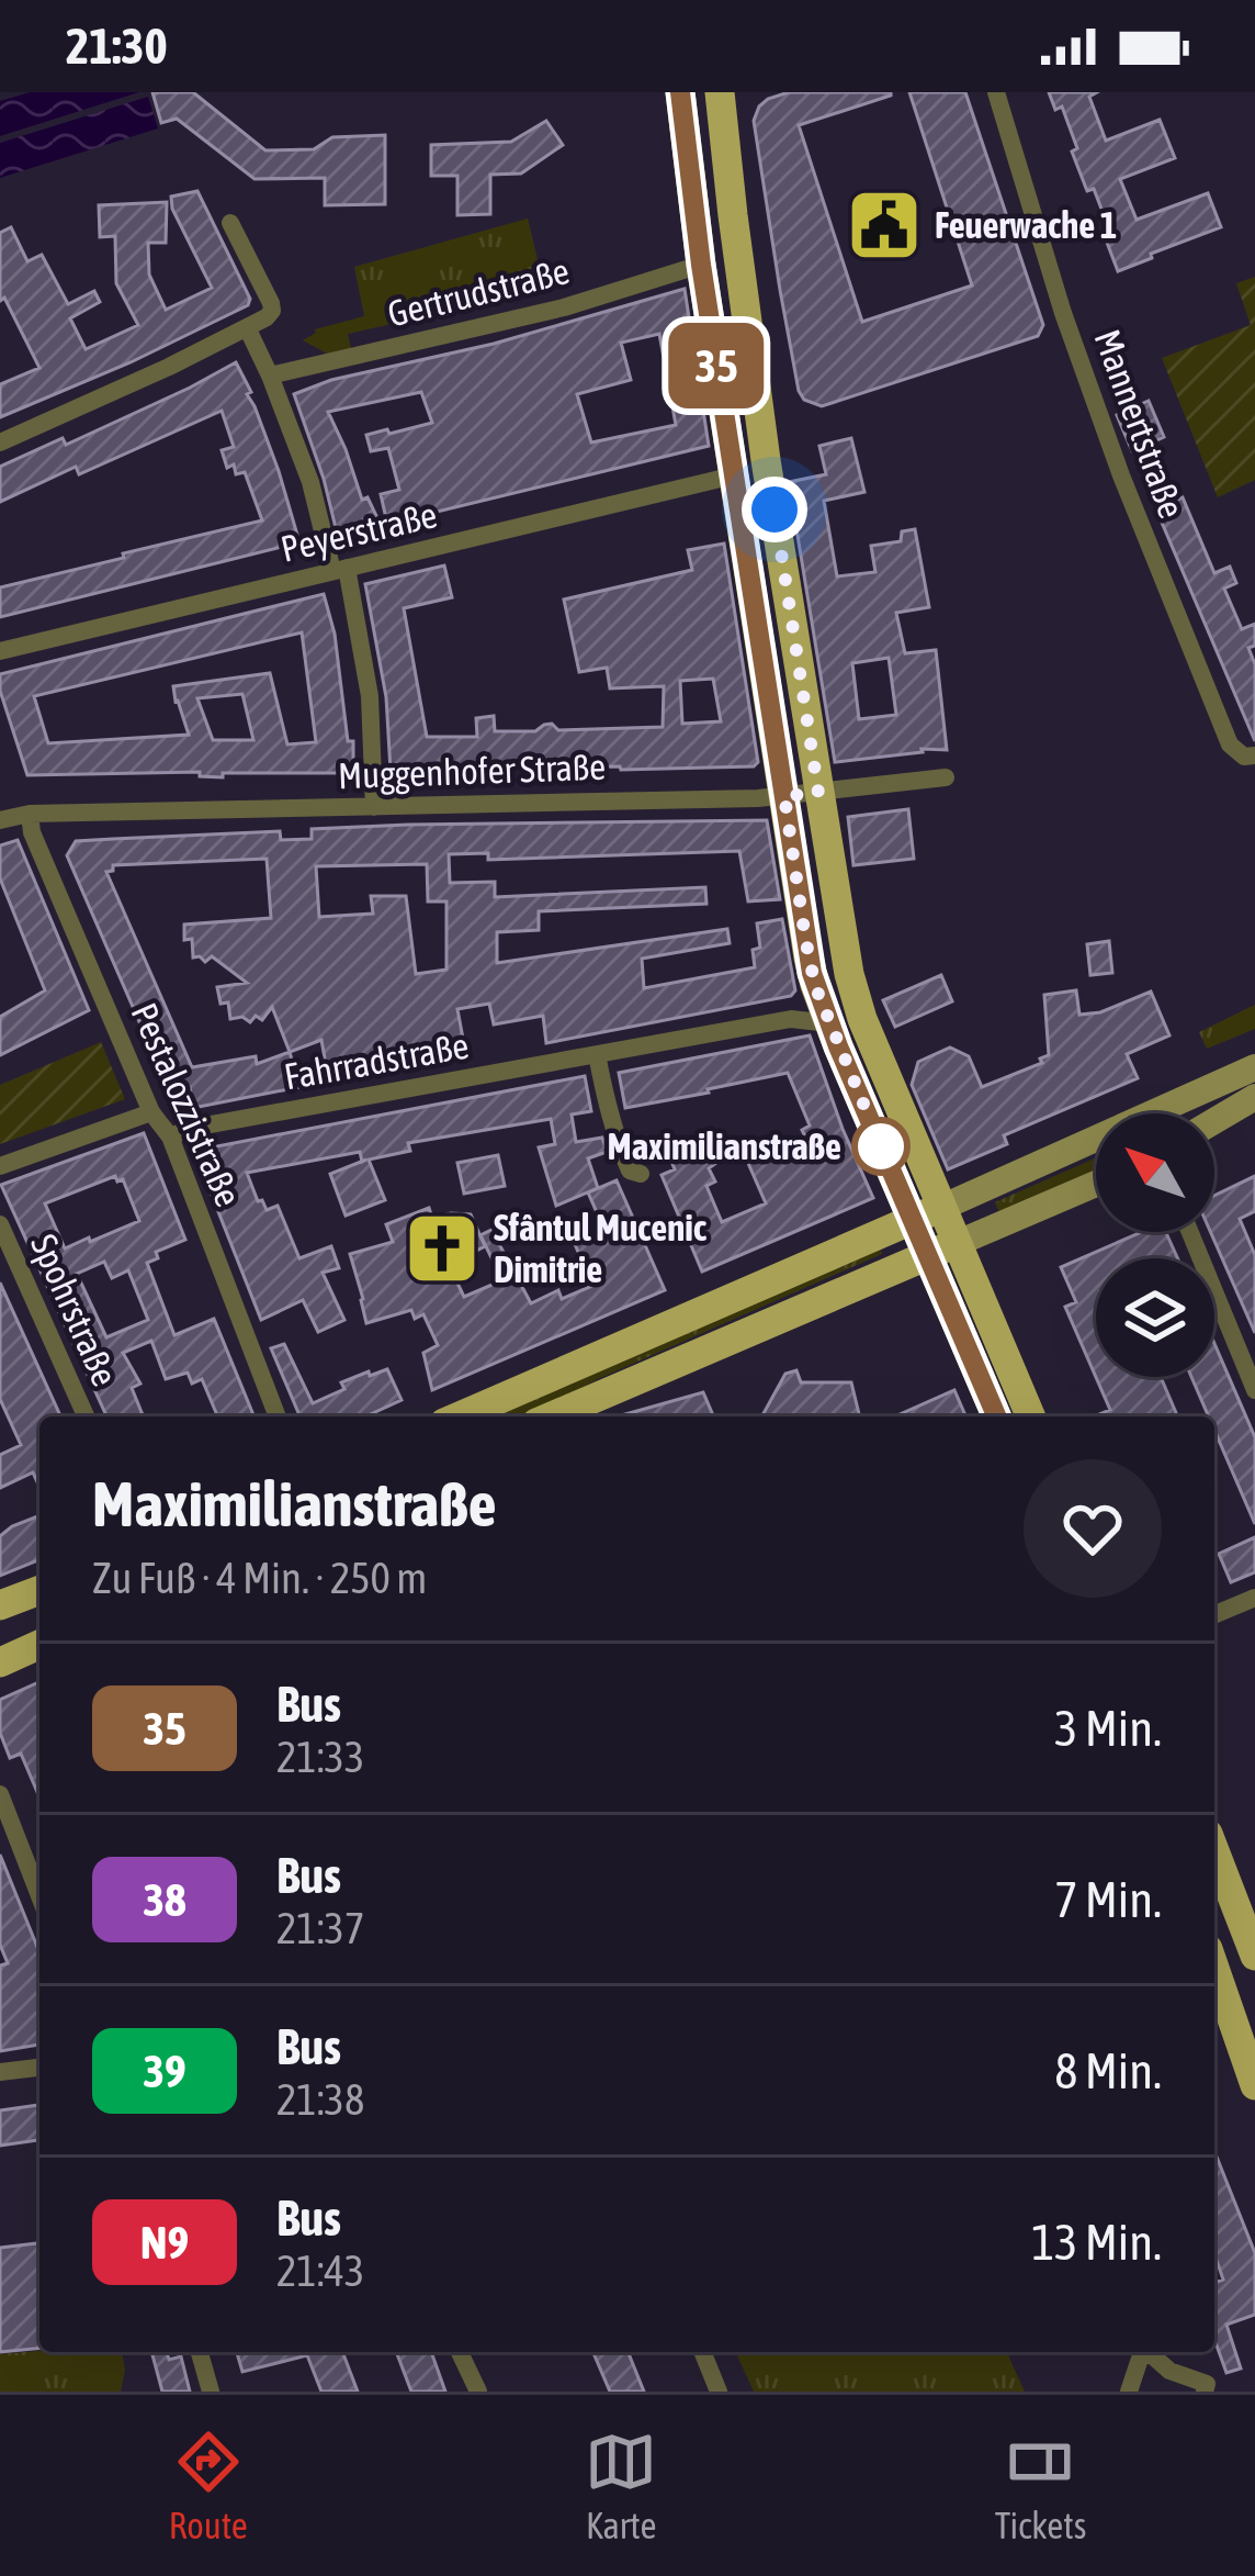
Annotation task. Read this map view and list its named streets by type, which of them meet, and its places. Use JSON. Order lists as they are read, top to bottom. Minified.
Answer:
{"streets":{"street":["Gertrudstraße","Mannertstraße","Peyerstraße","Muggenhofer Straße","Fahrradstraße","Pestalozzistraße","Spohrstraße"]},"crossings":[["Muggenhofer Straße","Pestalozzistraße"],["Fahrradstraße","Pestalozzistraße"]],"places":{"public building":["Feuerwache 1"],"other":["Maximilianstraße"],"church":["Sfântul Mucenic Dimitrie"]},"lines":["bus line 35"],"north":"top left","page":{"status":"21:30","on_map":"35","heading":["Maximilianstraße","Zu Fuß · 4 Min. · 250 m"],"list":[{"mark":"35","name":"Bus","note":"21:33","value":"3 Min."},{"mark":"38","name":"Bus","note":"21:37","value":"7 Min."},{"mark":"39","name":"Bus","note":"21:38","value":"8 Min."},{"mark":"N9","name":"Bus","note":"21:43","value":"13 Min."}],"tabs":["Route","Karte","Tickets"]}}
